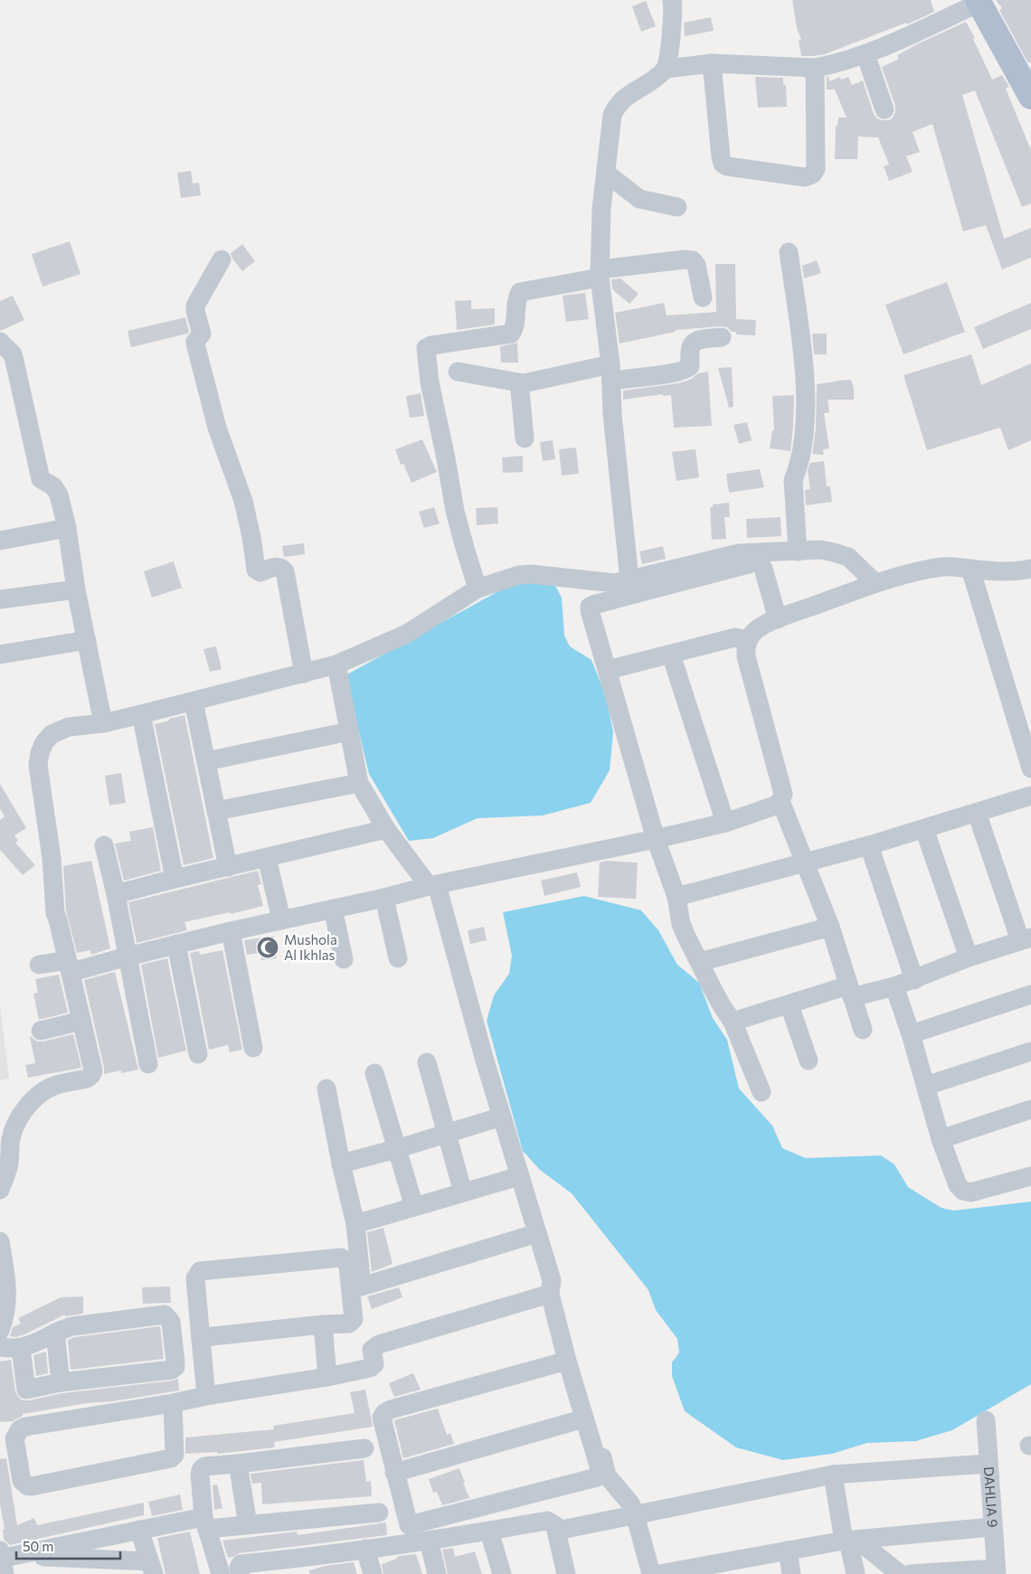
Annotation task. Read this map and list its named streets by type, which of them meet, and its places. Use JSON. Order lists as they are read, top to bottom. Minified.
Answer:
{"streets":{"street":["DAHLIA 9"]},"places":{"mosque":["Mushola Al Ikhlas"]},"scale_bar":"50 m"}
